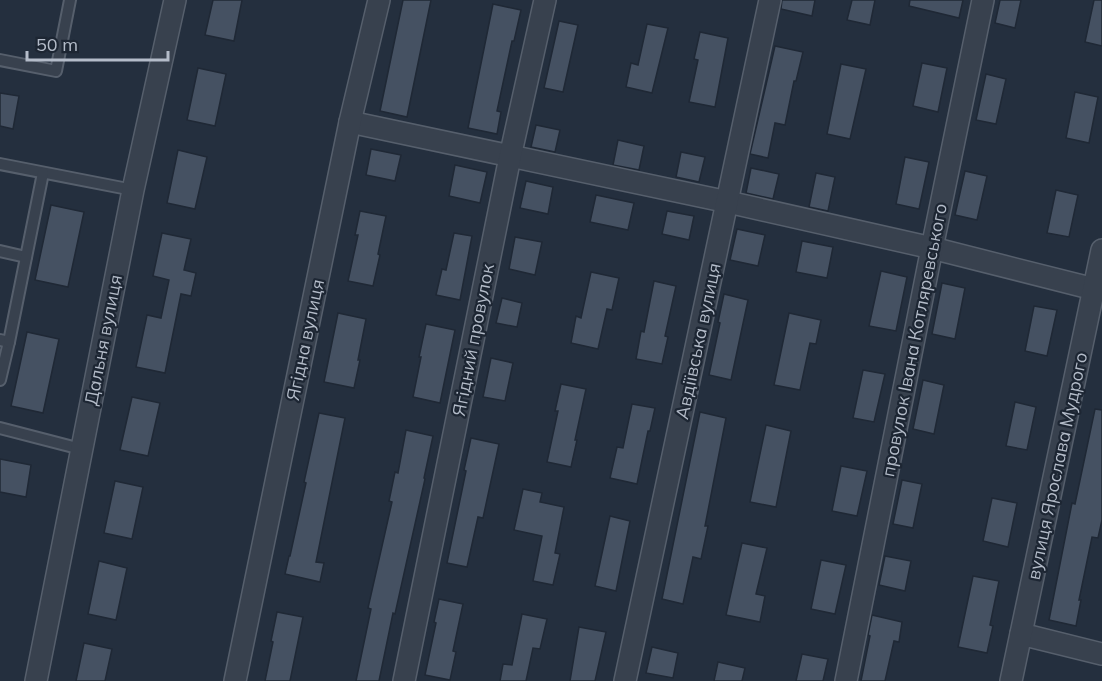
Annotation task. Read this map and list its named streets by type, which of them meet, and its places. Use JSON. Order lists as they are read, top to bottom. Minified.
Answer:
{"streets":{"street":["Дальня вулиця","Ягідна вулиця","Ягідний провулок","провулок Івана Котляревського","Авдіївська вулиця","вулиця Ярослава Мудрого"]},"scale_bar":"50 m"}
